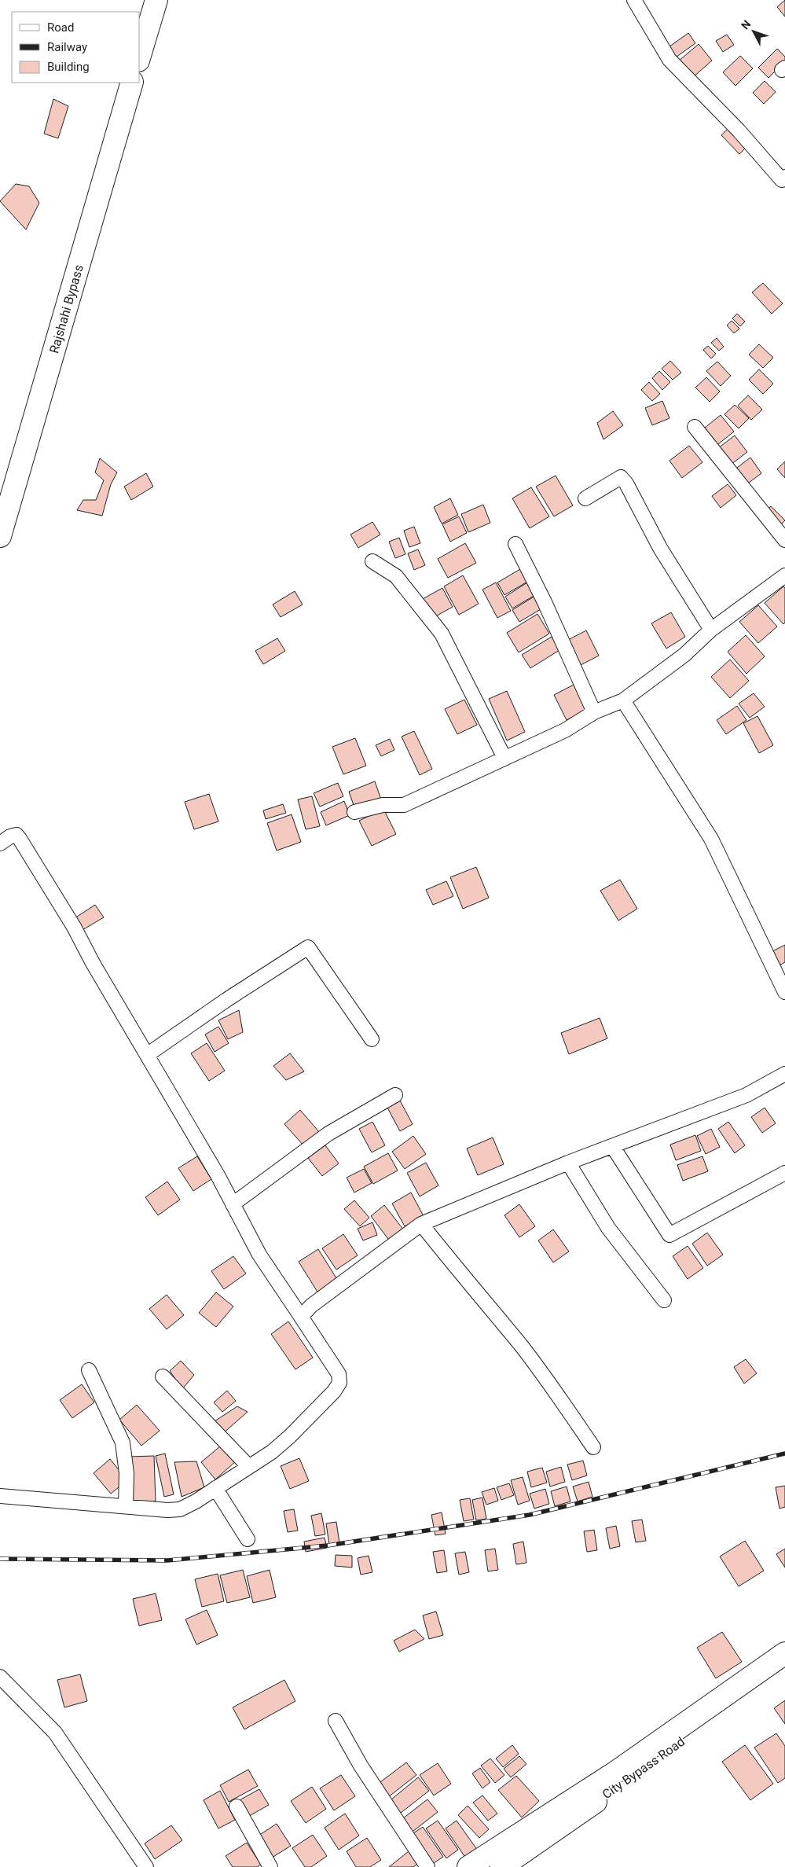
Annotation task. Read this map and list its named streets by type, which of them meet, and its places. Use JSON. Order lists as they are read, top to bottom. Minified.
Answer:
{"streets":{"main road":["Rajshahi Bypass","City Bypass Road"]},"legend":["Road","Railway","Building"],"north":"top left"}
